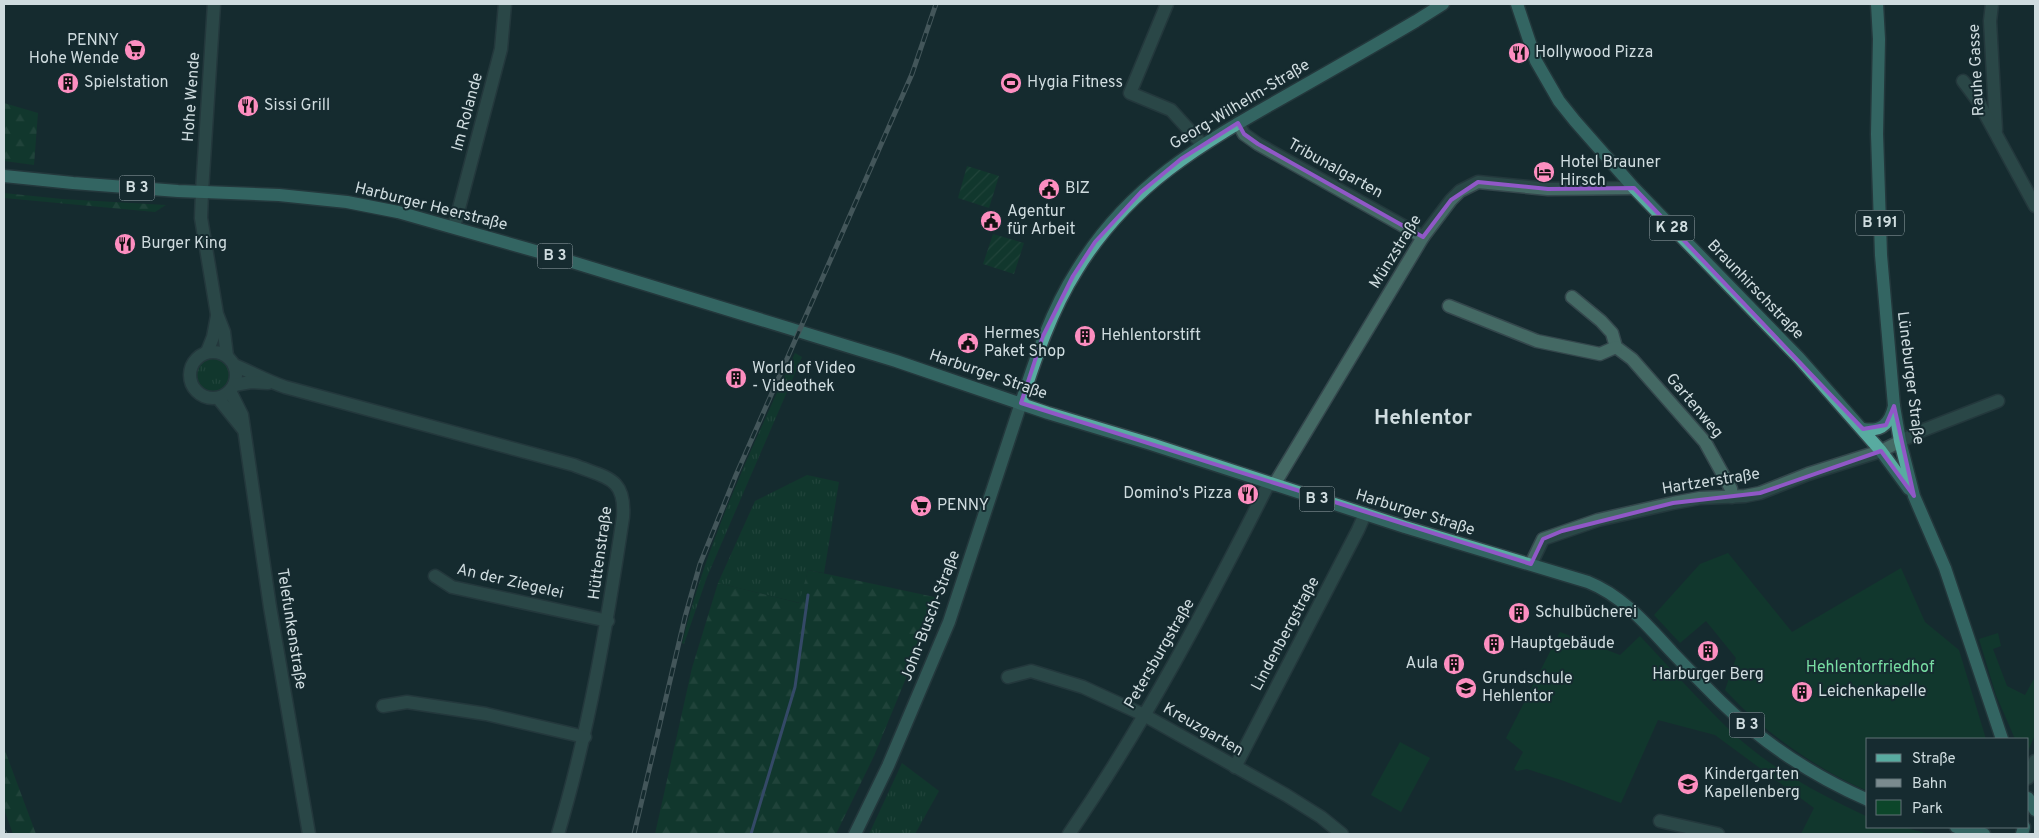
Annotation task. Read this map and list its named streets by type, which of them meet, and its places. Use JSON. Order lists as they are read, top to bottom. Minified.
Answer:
{"streets":{"main road":["Georg-Wilhelm-Straße","B 3","Harburger Heerstraße","B 191","K 28","Braunhirschstraße","Harburger Straße","Lüneburger Straße","John-Busch-Straße"],"street":["Rauhe Gasse","Hohe Wende","Im Rolande","Tribunalgarten","Münzstraße","Gartenweg","Hartzerstraße","Hüttenstraße","An der Ziegelei","Telefunkenstraße","Lindenbergstraße","Petersburgstraße","Kreuzgarten"]},"crossings":[["Hohe Wende","Harburger Heerstraße"],["Hohe Wende","Telefunkenstraße"],["Georg-Wilhelm-Straße","Tribunalgarten"],["Georg-Wilhelm-Straße","Harburger Straße"],["Georg-Wilhelm-Straße","John-Busch-Straße"],["Im Rolande","Harburger Heerstraße"],["Tribunalgarten","Münzstraße"],["Harburger Heerstraße","Harburger Straße"],["Harburger Heerstraße","Telefunkenstraße"],["Münzstraße","Braunhirschstraße"],["Münzstraße","Harburger Straße"],["Münzstraße","Petersburgstraße"],["Braunhirschstraße","Lüneburger Straße"],["Braunhirschstraße","Hartzerstraße"],["Harburger Straße","Hartzerstraße"],["Harburger Straße","John-Busch-Straße"],["Harburger Straße","Lindenbergstraße"],["Harburger Straße","Petersburgstraße"],["Lüneburger Straße","Hartzerstraße"],["Gartenweg","Hartzerstraße"],["Hüttenstraße","An der Ziegelei"],["Lindenbergstraße","Kreuzgarten"],["Petersburgstraße","Kreuzgarten"]],"districts":["Hehlentor"],"parks":["Hehlentorfriedhof"],"places":{"supermarket":["PENNY Hohe Wende","PENNY"],"restaurant":["Hollywood Pizza","Sissi Grill","Burger King","Domino's Pizza"],"building":["Spielstation","Hehlentorstift","World of Video - Videothek","Schulbücherei","Hauptgebäude","Harburger Berg","Aula","Leichenkapelle"],"sports":["Hygia Fitness"],"hotel":["Hotel Brauner Hirsch"],"public building":["BIZ","Agentur für Arbeit","Hermes Paket Shop"],"school or university":["Grundschule Hehlentor","Kindergarten Kapellenberg"]},"legend":["Straße","Bahn","Park"]}
